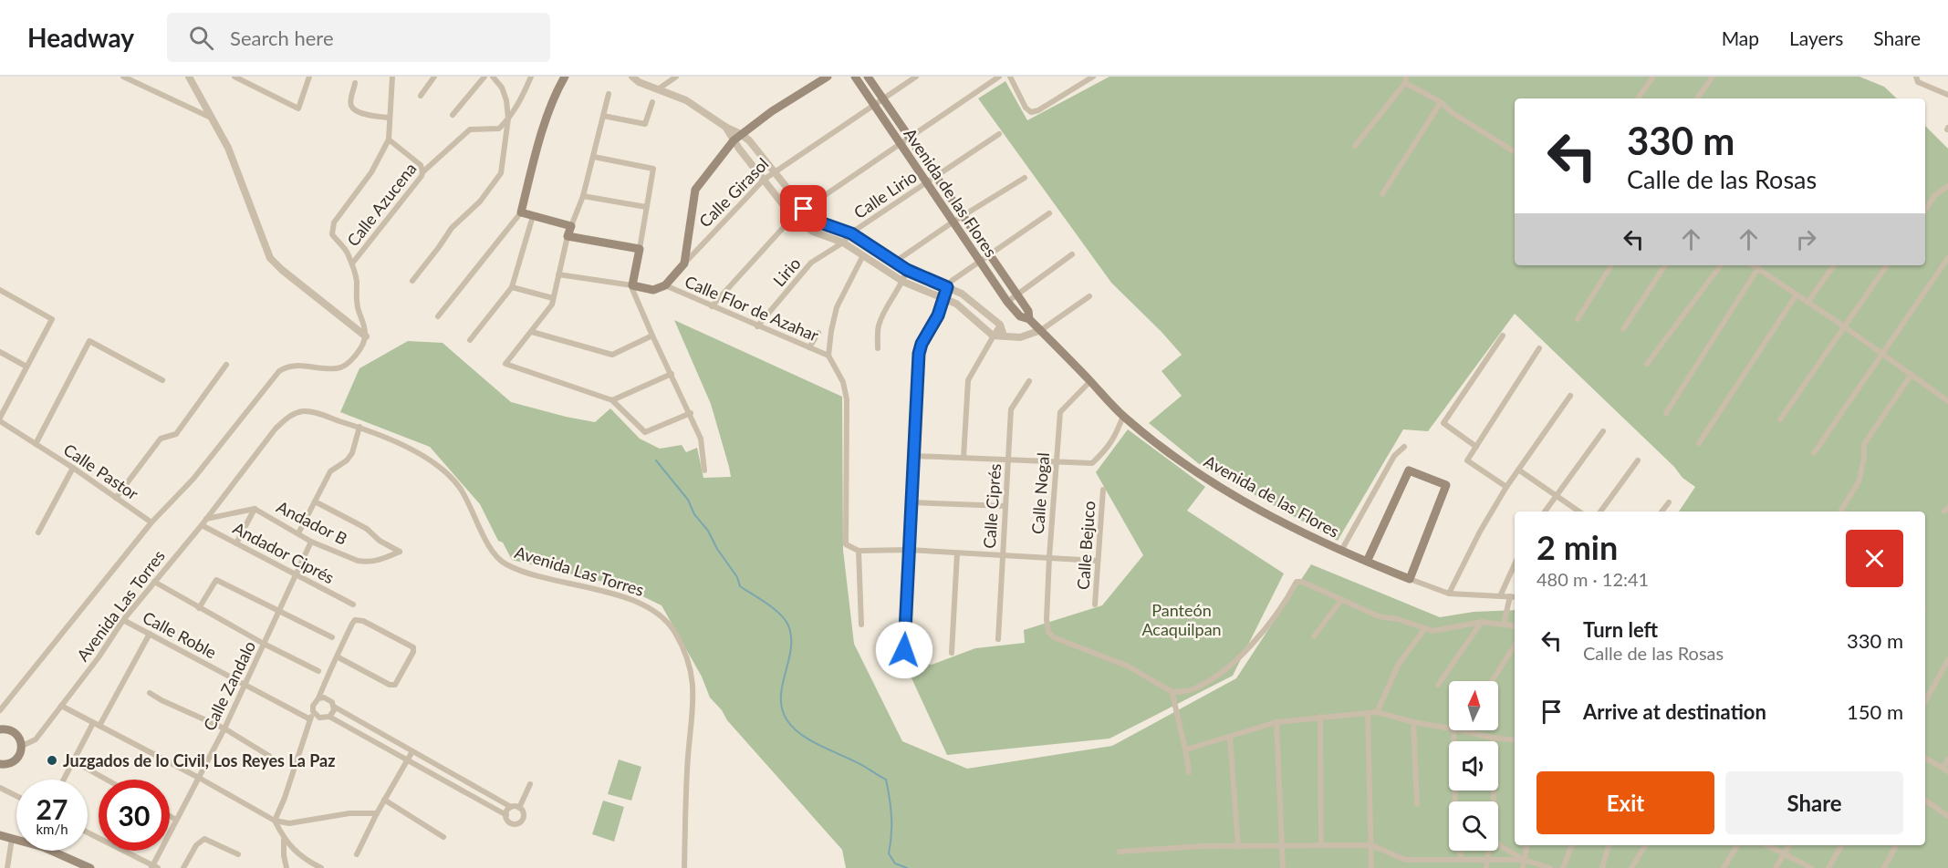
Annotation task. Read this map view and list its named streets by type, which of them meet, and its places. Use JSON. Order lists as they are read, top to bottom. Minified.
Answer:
{"streets":{"main road":["Calle Girasol","Avenida de las Flores"],"street":["Calle Lirio","Calle Azucena","Lirio","Calle Flor de Azahar","Calle Pastor","Calle Nogal","Calle Ciprés","Andador B","Calle Bejuco","Andador Ciprés","Avenida Las Torres","Calle Roble","Calle Zandalo"]},"crossings":[["Calle Girasol","Avenida de las Flores"],["Calle Girasol","Calle Flor de Azahar"],["Avenida de las Flores","Calle Lirio"],["Avenida de las Flores","Calle Nogal"],["Calle Lirio","Lirio"],["Calle Azucena","Avenida Las Torres"],["Lirio","Calle Flor de Azahar"],["Calle Pastor","Avenida Las Torres"],["Andador B","Calle Zandalo"],["Andador Ciprés","Avenida Las Torres"],["Andador Ciprés","Calle Zandalo"],["Avenida Las Torres","Calle Roble"],["Calle Roble","Calle Zandalo"]],"parks":["Panteón Acaquilpan"],"places":["Juzgados de lo Civil, Los Reyes La Paz"],"north":"top","page":{"header":"Headway","search":"Search here","nav":["Map","Layers","Share"],"turn":["330 m","Calle de las Rosas"],"heading":["2 min","480 m · 12:41"],"list":[{"name":"Turn left","note":"Calle de las Rosas","value":"330 m"},{"name":"Arrive at destination","value":"150 m"}],"buttons":["Exit","Share"],"speed":"27 km/h","limit":"30"}}
